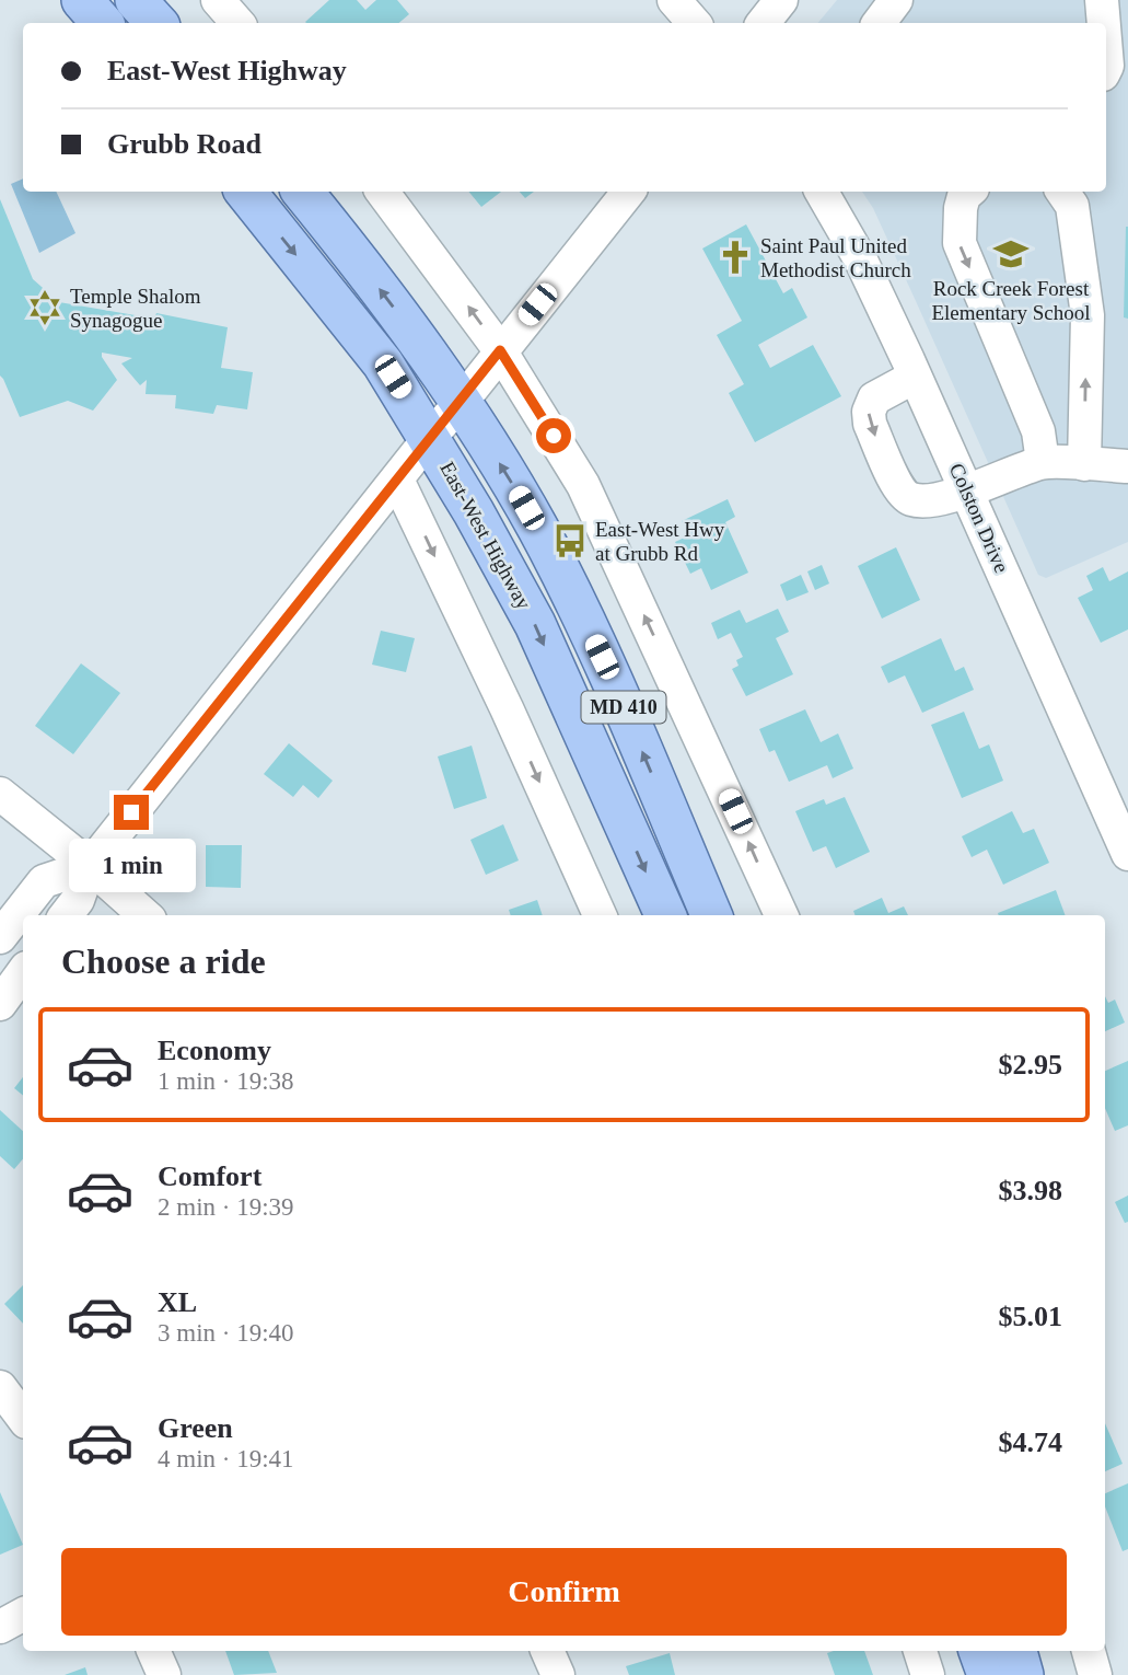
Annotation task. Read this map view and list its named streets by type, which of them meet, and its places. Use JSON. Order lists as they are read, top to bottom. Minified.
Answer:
{"streets":{"main road":["East-West Highway","MD 410"],"street":["Colston Drive"]},"places":{"school or university":["Rock Creek Forest Elementary School"],"church":["Saint Paul United Methodist Church"],"synagogue":["Temple Shalom Synagogue"],"bus stop":["East-West Hwy at Grubb Rd"]},"page":{"banner":["East-West Highway","Grubb Road"],"bubble":"1 min","heading":"Choose a ride","list":[{"name":"Economy","note":"1 min · 19:38","value":"$2.95"},{"name":"Comfort","note":"2 min · 19:39","value":"$3.98"},{"name":"XL","note":"3 min · 19:40","value":"$5.01"},{"name":"Green","note":"4 min · 19:41","value":"$4.74"}],"buttons":"Confirm"}}
